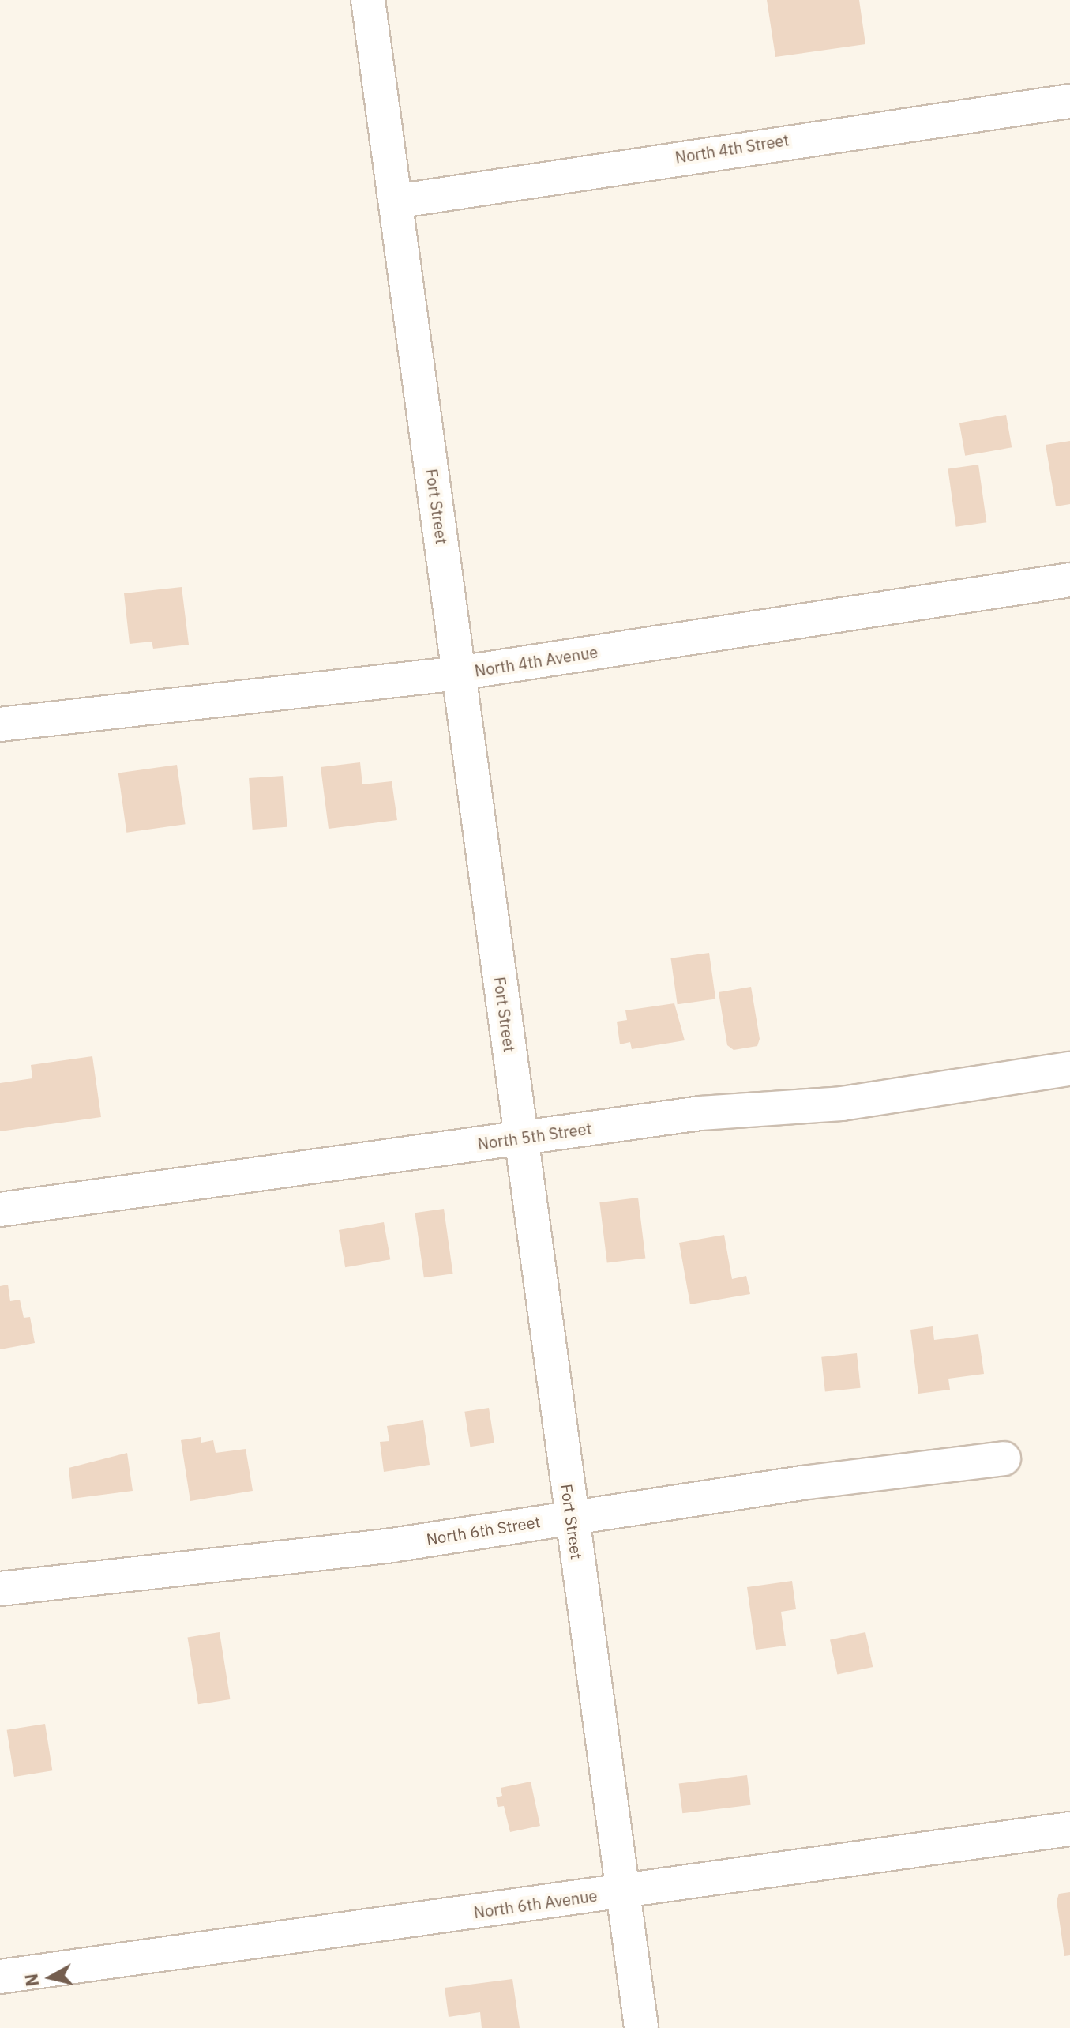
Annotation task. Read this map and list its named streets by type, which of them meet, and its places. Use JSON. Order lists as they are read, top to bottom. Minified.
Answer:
{"streets":{"street":["North 4th Street","Fort Street","North 4th Avenue","North 5th Street","North 6th Street","North 6th Avenue"]},"crossings":[["North 4th Street","Fort Street"],["Fort Street","North 4th Avenue"],["Fort Street","North 5th Street"],["Fort Street","North 6th Street"],["Fort Street","North 6th Avenue"]],"north":"left"}
